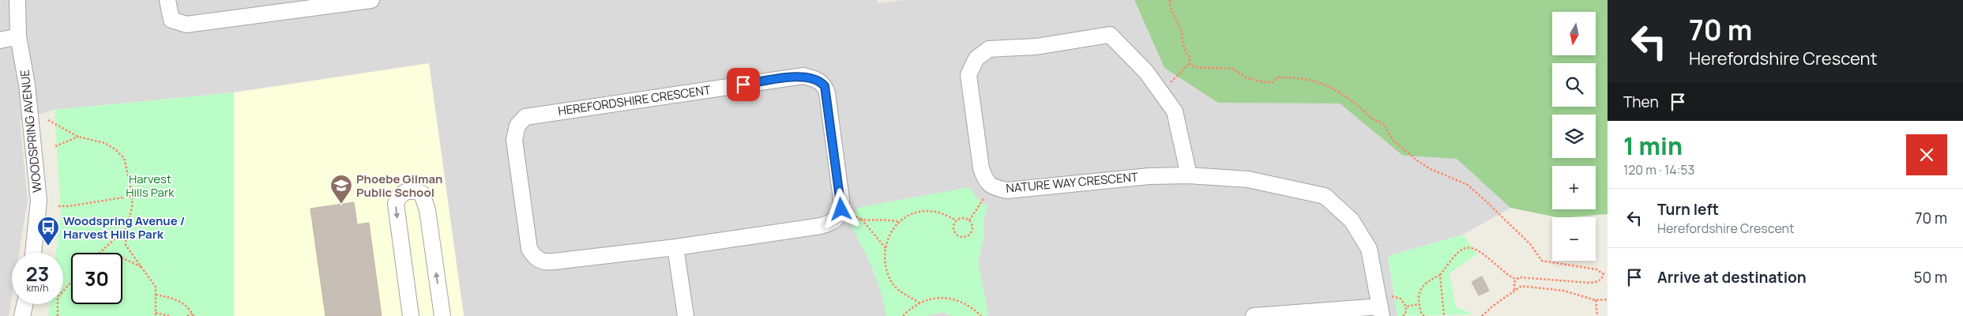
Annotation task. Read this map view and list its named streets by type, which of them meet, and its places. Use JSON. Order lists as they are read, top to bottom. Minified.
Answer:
{"streets":{"street":["HEREFORDSHIRE CRESCENT","WOODSPRING AVENUE","NATURE WAY CRESCENT"]},"parks":["Harvest Hills Park"],"places":{"school or university":["Phoebe Gilman Public School"],"bus stop":["Woodspring Avenue / Harvest Hills Park"]},"north":"bottom","page":{"turn":["70 m","Herefordshire Crescent"],"map_buttons":["+","−"],"then":"Then","heading":["1 min","120 m · 14:53"],"list":[{"name":"Turn left","note":"Herefordshire Crescent","value":"70 m"},{"name":"Arrive at destination","value":"50 m"}],"speed":"23 km/h","limit":"30"}}
